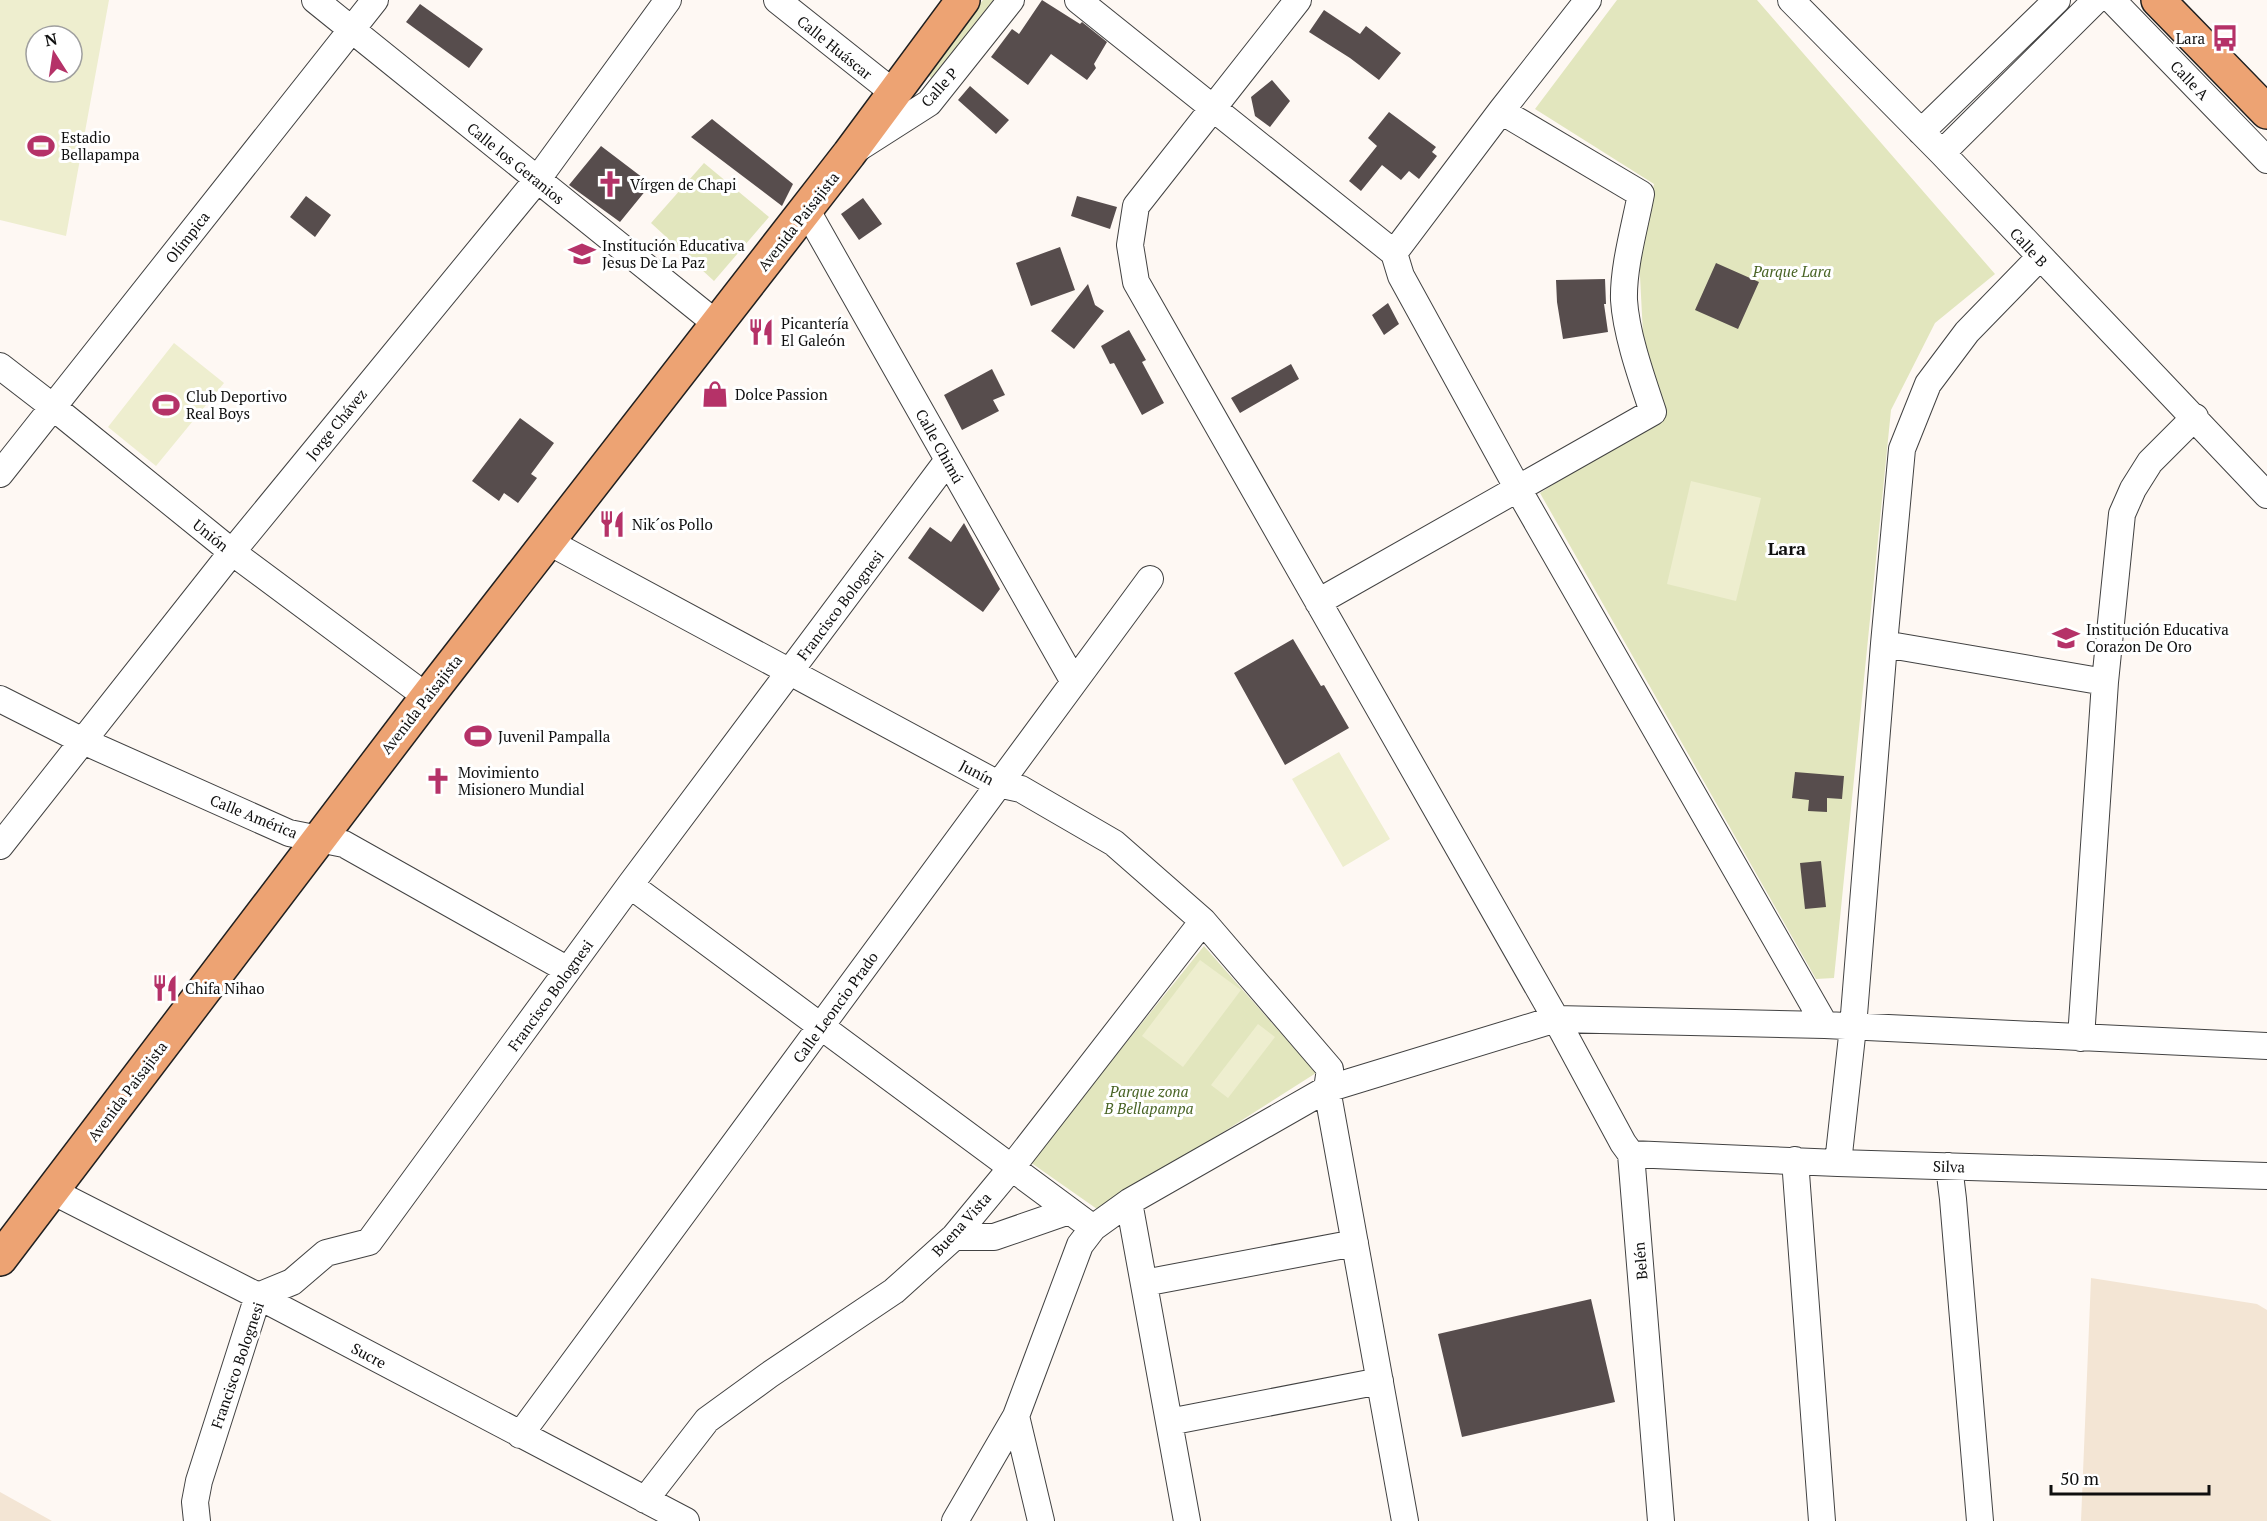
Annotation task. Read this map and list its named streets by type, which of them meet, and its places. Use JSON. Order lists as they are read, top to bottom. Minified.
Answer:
{"streets":{"main road":["Avenida Paisajista"],"street":["Calle Huáscar","Calle A","Calle P","Calle los Geranios","Olímpica","Calle B","Jorge Chávez","Calle Chimú","Unión","Francisco Bolognesi","Junín","Calle América","Calle Leoncio Prado","Silva","Buena Vista","Belén","Sucre"]},"crossings":[["Calle Huáscar","Avenida Paisajista"],["Calle P","Avenida Paisajista"],["Calle los Geranios","Avenida Paisajista"],["Calle los Geranios","Olímpica"],["Calle los Geranios","Jorge Chávez"],["Avenida Paisajista","Calle Chimú"],["Avenida Paisajista","Unión"],["Avenida Paisajista","Junín"],["Avenida Paisajista","Calle América"],["Avenida Paisajista","Sucre"],["Olímpica","Unión"],["Jorge Chávez","Unión"],["Jorge Chávez","Calle América"],["Calle Chimú","Francisco Bolognesi"],["Calle Chimú","Calle Leoncio Prado"],["Francisco Bolognesi","Junín"],["Francisco Bolognesi","Calle América"],["Francisco Bolognesi","Sucre"],["Junín","Calle Leoncio Prado"],["Junín","Buena Vista"],["Calle Leoncio Prado","Sucre"],["Silva","Belén"],["Buena Vista","Sucre"]],"districts":["Lara"],"parks":["Parque Lara","Parque zona B Bellapampa"],"places":{"bus stop":["Lara"],"sports":["Estadio Bellapampa","Club Deportivo Real Boys","Juvenil Pampalla"],"church":["Vírgen de Chapi","Movimiento Misionero Mundial"],"school or university":["Institución Educativa Jesus De La Paz","Institución Educativa Corazon De Oro"],"restaurant":["Picantería El Galeón","Nik´os Pollo","Chifa Nihao"],"shop":["Dolce Passion"]},"scale_bar":"50 m","north":"top"}
